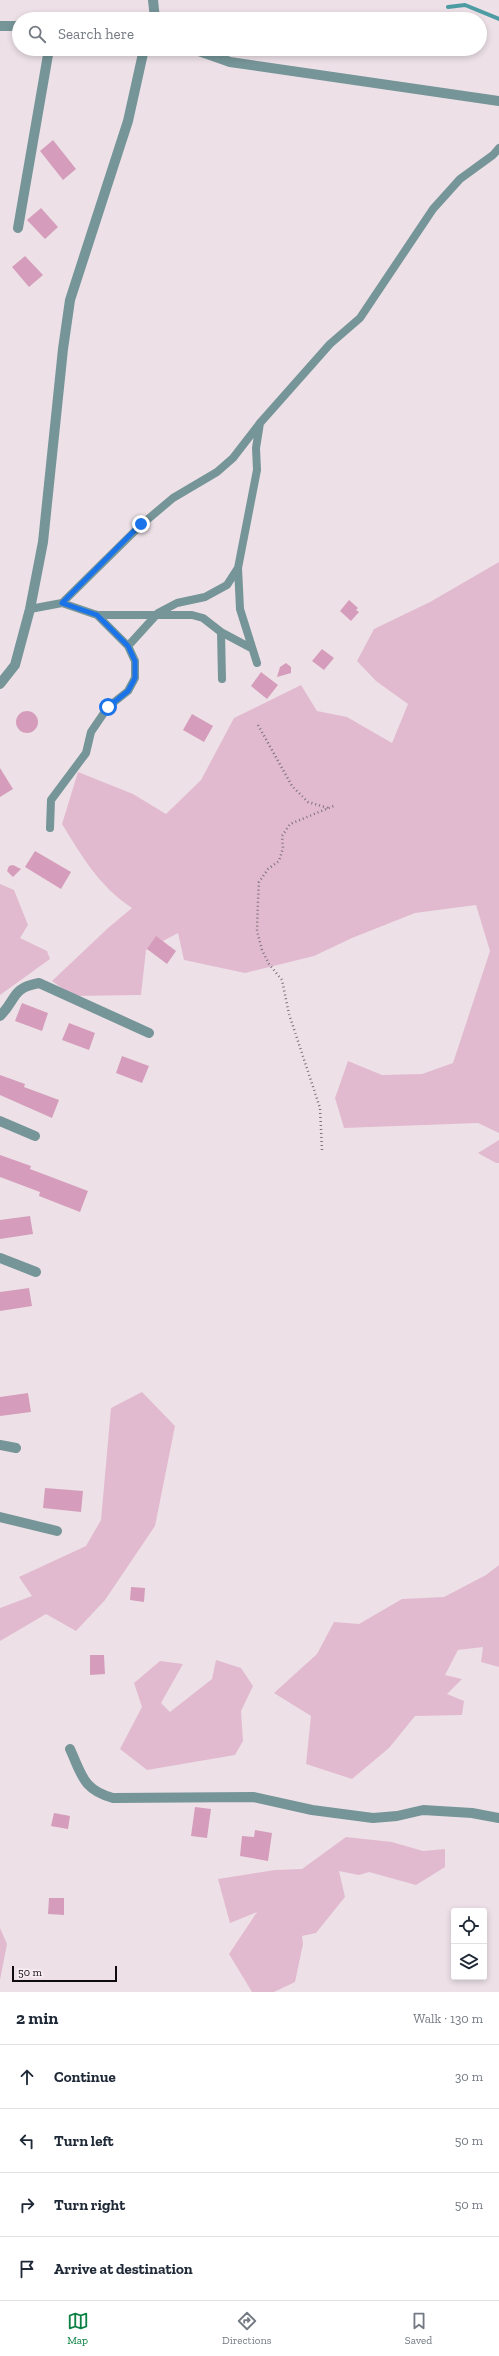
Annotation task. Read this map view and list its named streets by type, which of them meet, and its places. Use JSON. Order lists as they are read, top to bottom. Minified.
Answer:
{"scale_bar":"50 m","page":{"search":"Search here","scale":"50 m","heading":["2 min","Walk · 130 m"],"list":[["Continue","30 m"],["Turn left","50 m"],["Turn right","50 m"],"Arrive at destination"],"nav":["Map","Directions","Saved"]}}
